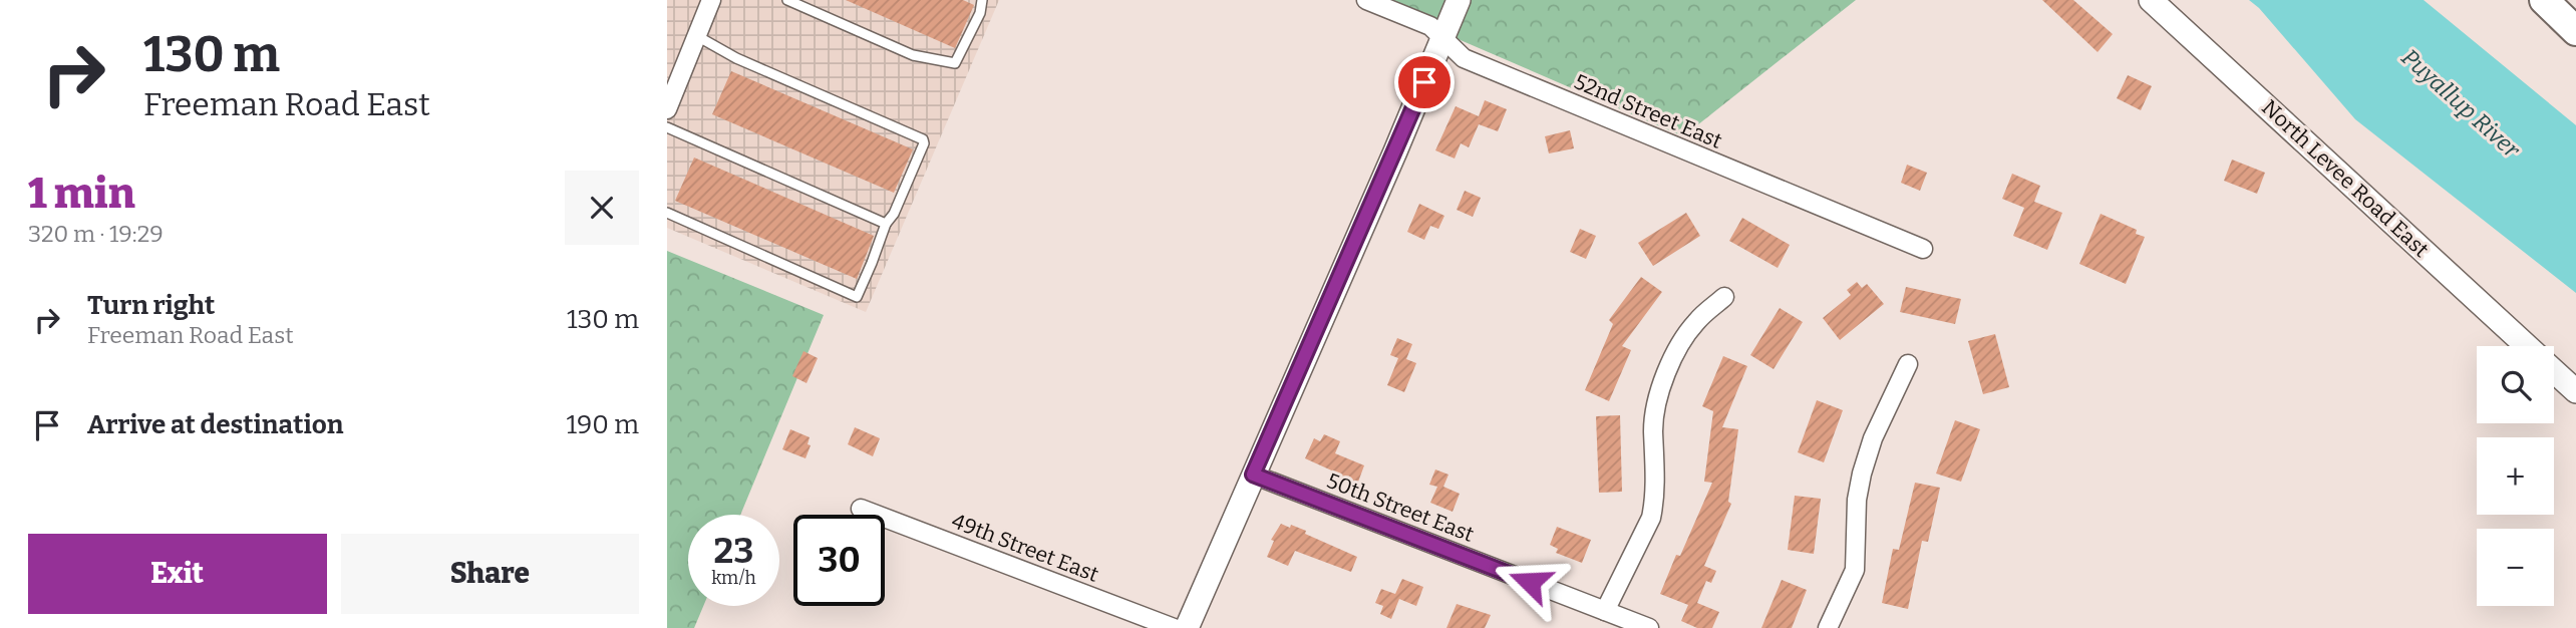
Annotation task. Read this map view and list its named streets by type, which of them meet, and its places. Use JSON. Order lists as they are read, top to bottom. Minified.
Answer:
{"streets":{"street":["52nd Street East","North Levee Road East","50th Street East","49th Street East"]},"water":["Puyallup River"],"page":{"turn":["130 m","Freeman Road East"],"heading":["1 min","320 m · 19:29"],"list":[{"name":"Turn right","note":"Freeman Road East","value":"130 m"},{"name":"Arrive at destination","value":"190 m"}],"map_buttons":["+","−"],"speed":"23 km/h","limit":"30","buttons":["Exit","Share"]}}
